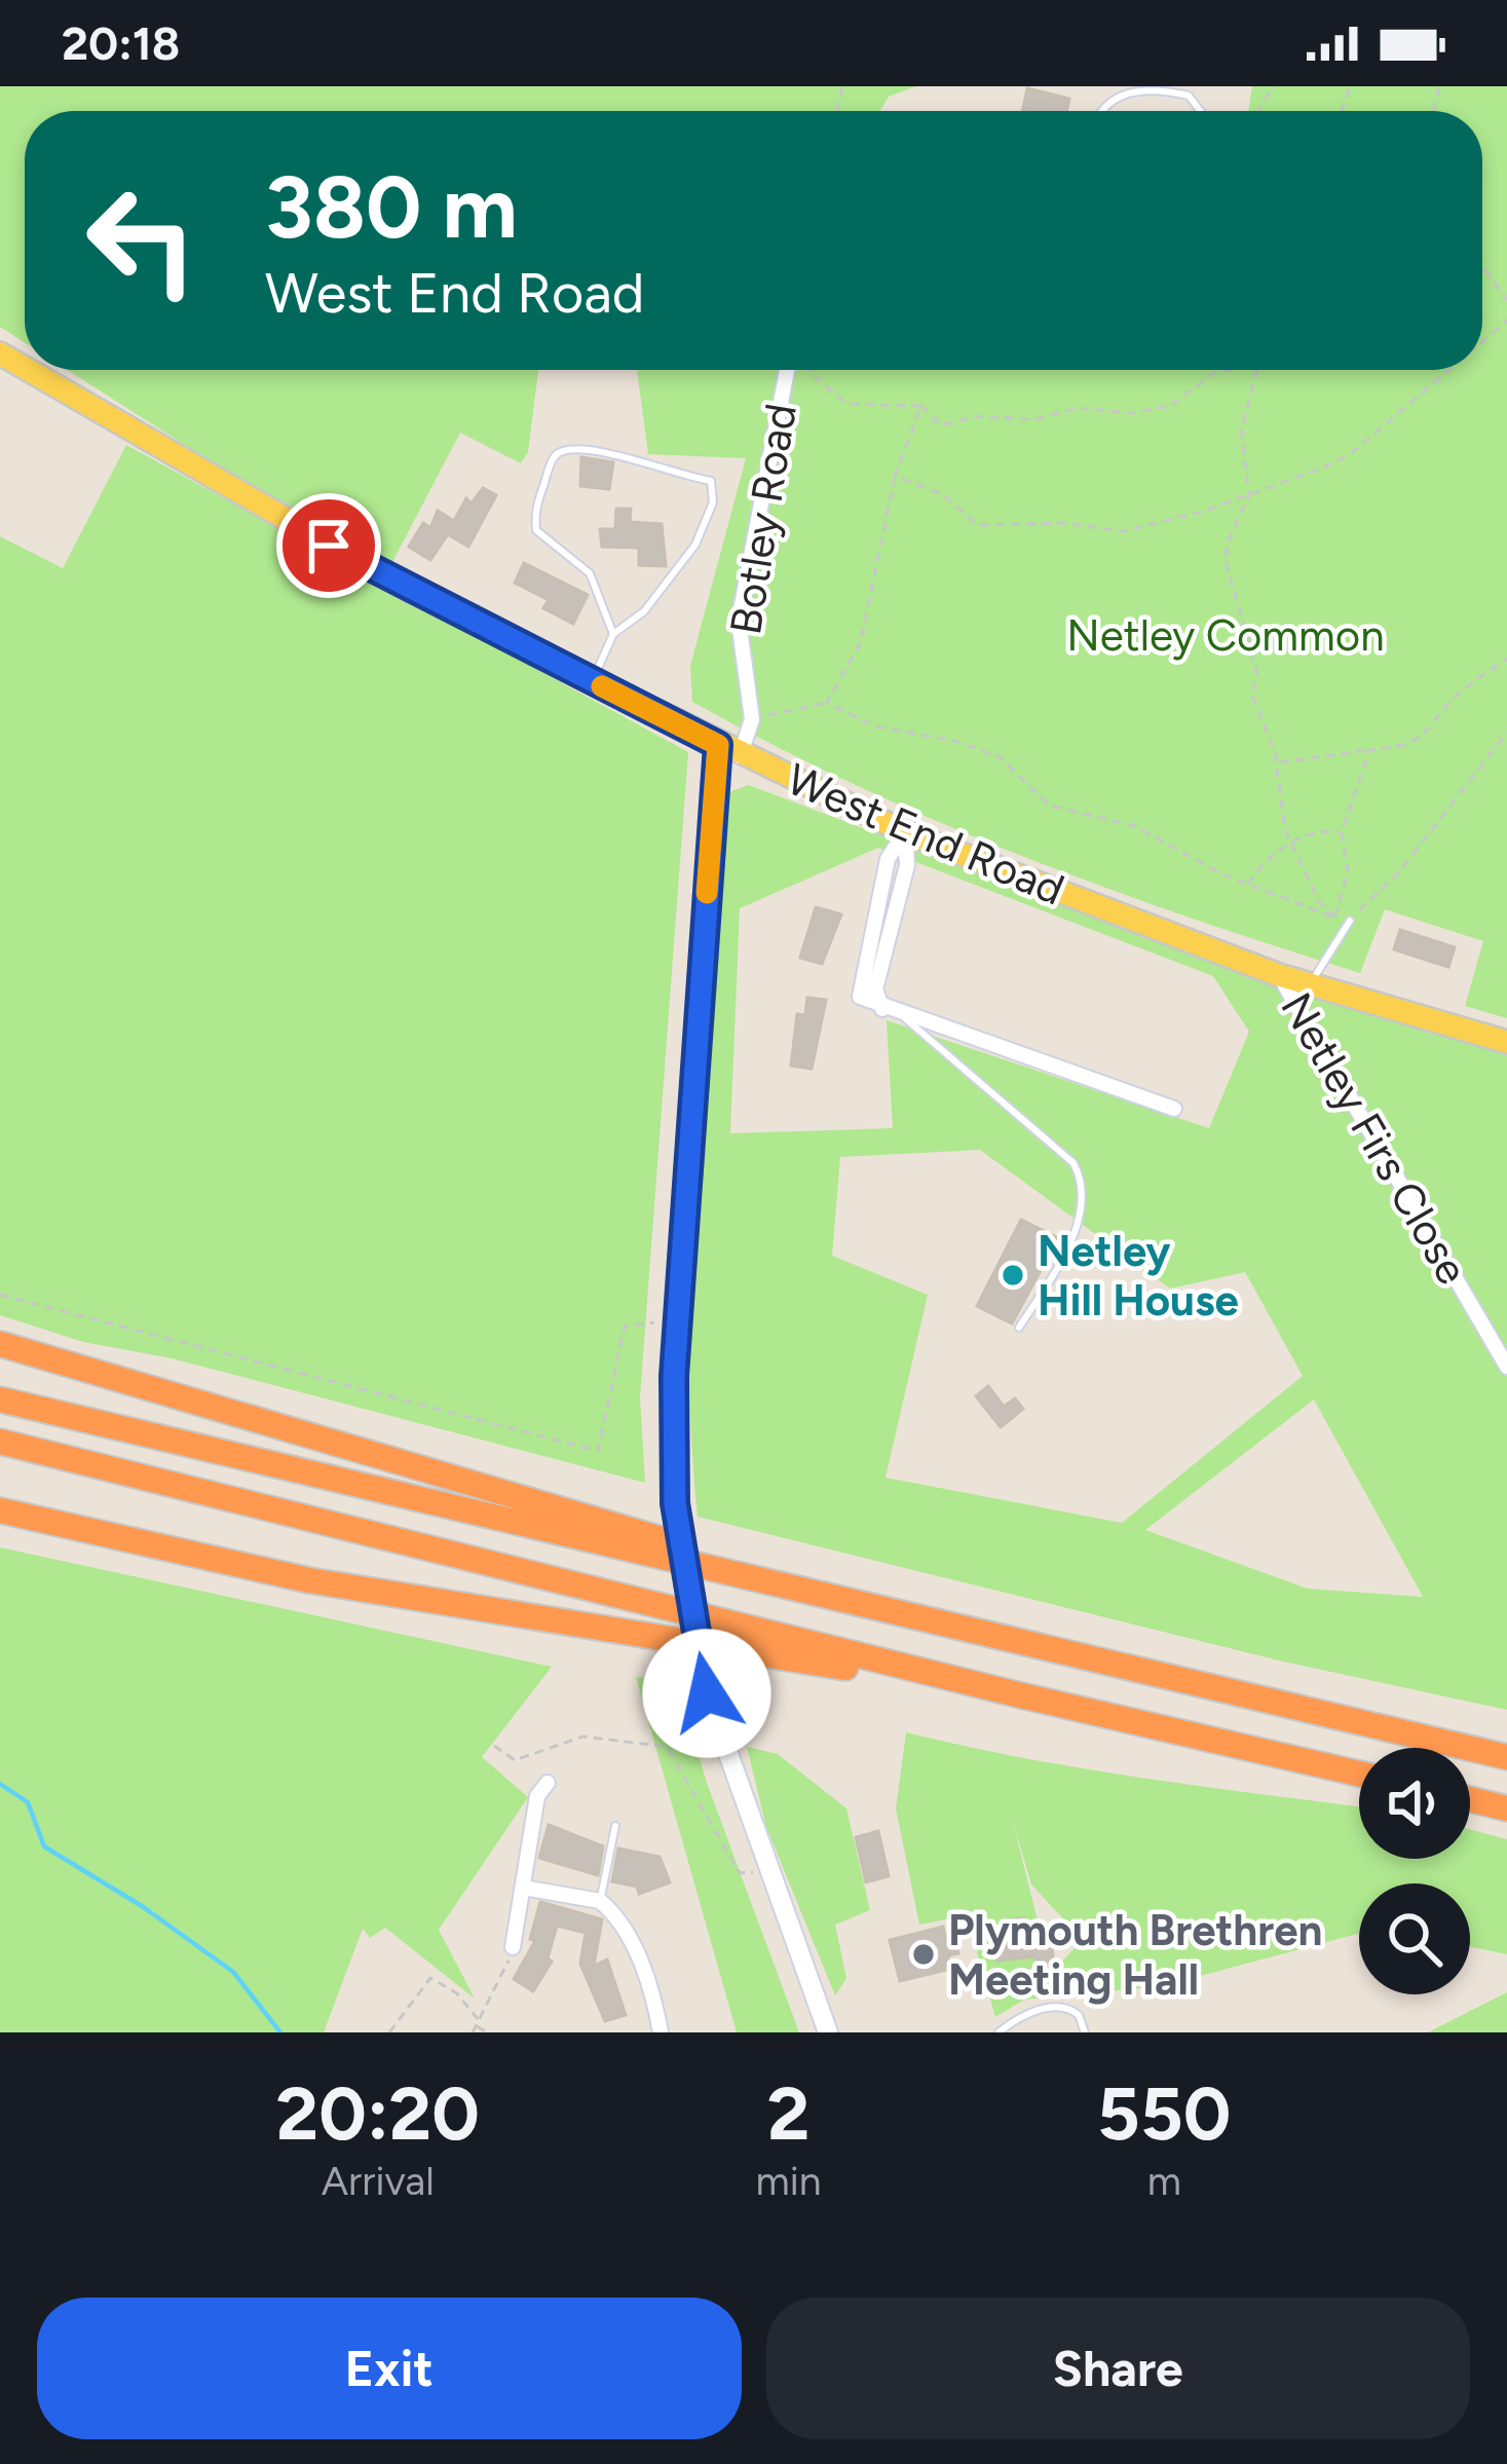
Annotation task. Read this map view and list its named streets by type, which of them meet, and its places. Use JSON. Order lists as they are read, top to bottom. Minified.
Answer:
{"streets":{"main road":["West End Road"],"street":["Botley Road","Netley Firs Close"]},"crossings":[["Botley Road","West End Road"],["West End Road","Netley Firs Close"]],"parks":["Netley Common"],"places":["Netley Hill House","Plymouth Brethren Meeting Hall"],"page":{"status":"20:18","turn":["380 m","West End Road"],"eta":["20:20","Arrival","2","min","550","m"],"buttons":["Exit","Share"]}}
